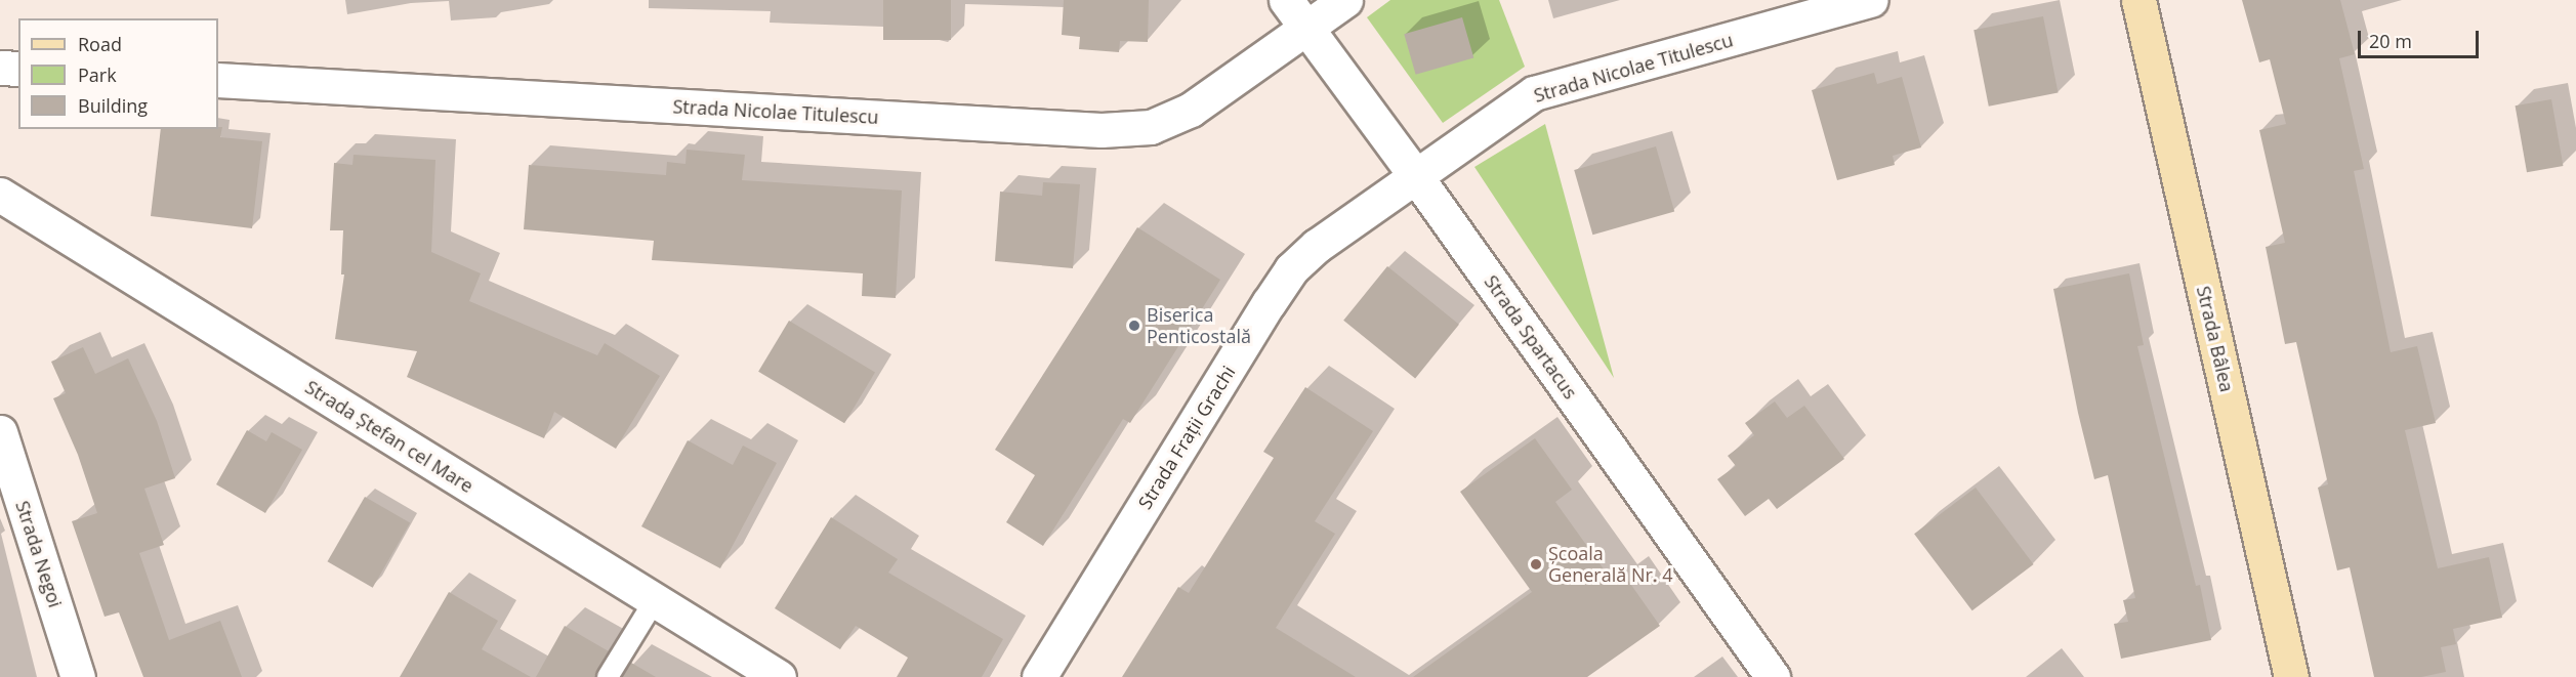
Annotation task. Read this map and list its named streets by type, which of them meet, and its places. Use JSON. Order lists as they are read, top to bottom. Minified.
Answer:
{"streets":{"main road":["Strada Bâlea"],"street":["Strada Nicolae Titulescu","Strada Spartacus","Strada Ștefan cel Mare","Strada Frații Grachi","Strada Negoi"]},"crossings":[["Strada Nicolae Titulescu","Strada Spartacus"],["Strada Nicolae Titulescu","Strada Frații Grachi"],["Strada Spartacus","Strada Frații Grachi"]],"places":["Biserica Penticostală","Școala Generală Nr. 4"],"legend":["Road","Park","Building"],"scale_bar":"20 m"}
